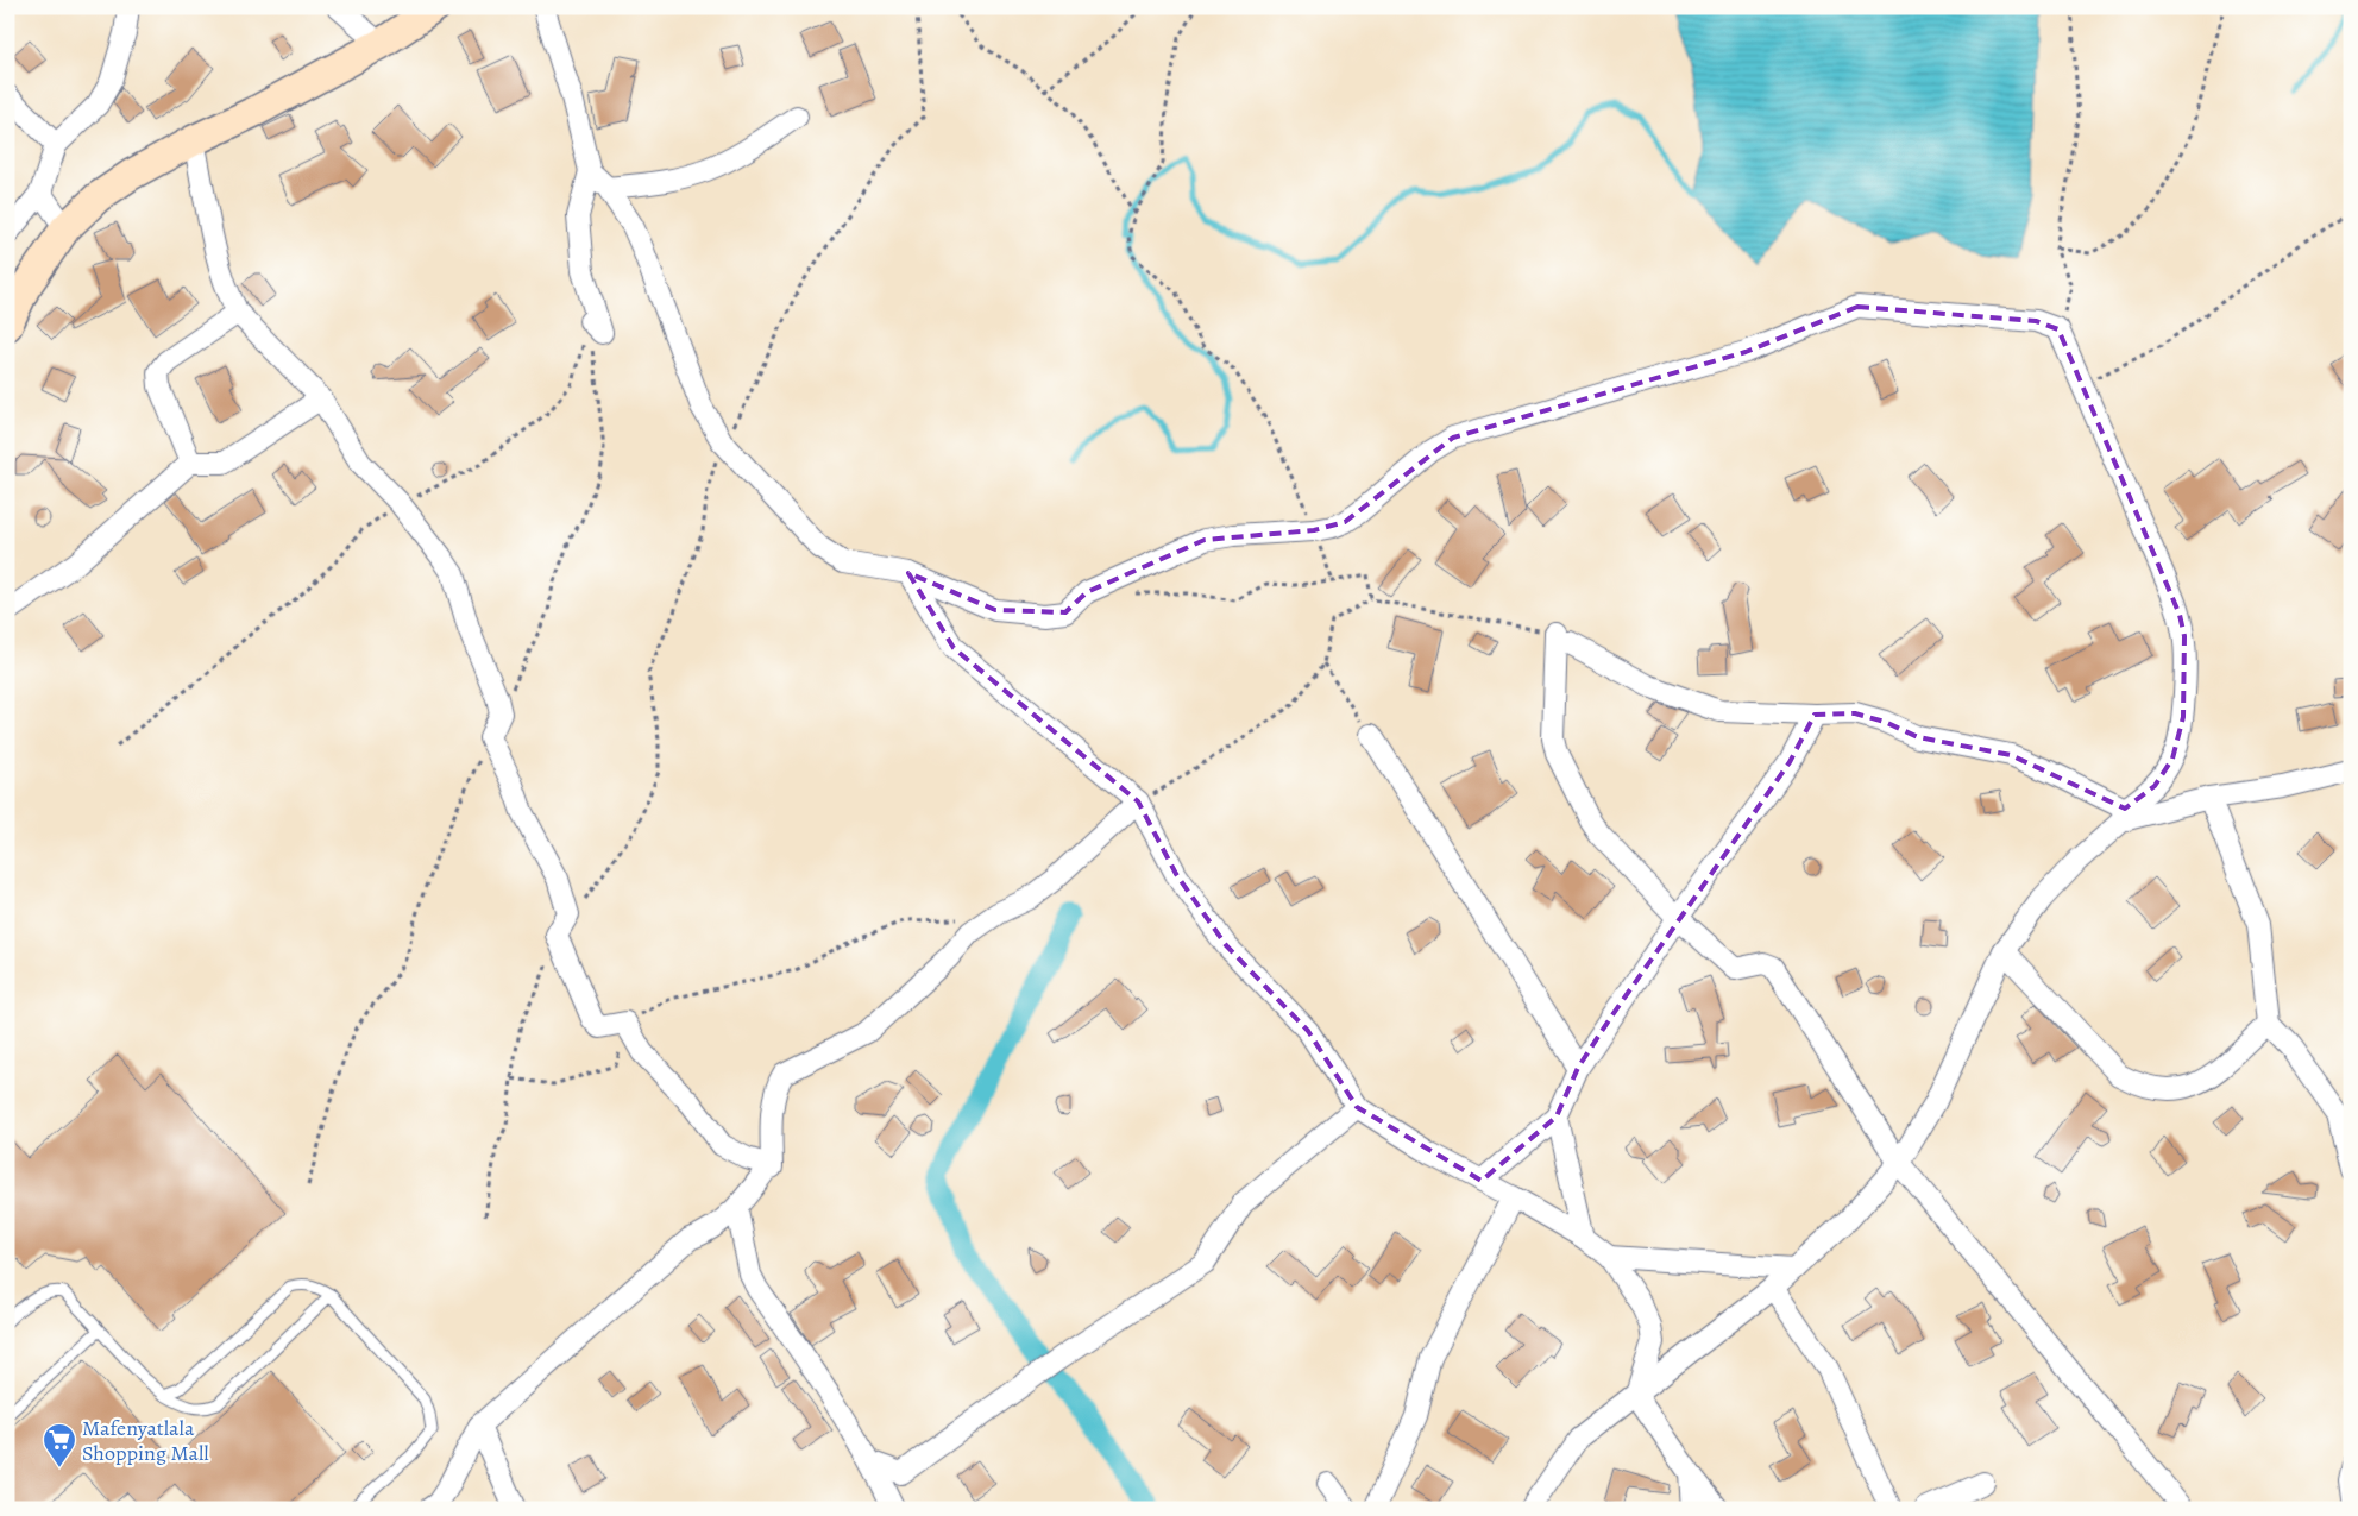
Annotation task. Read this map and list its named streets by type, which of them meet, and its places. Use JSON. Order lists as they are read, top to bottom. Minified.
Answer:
{"places":{"supermarket":["Mafenyatlala Shopping Mall"]}}
